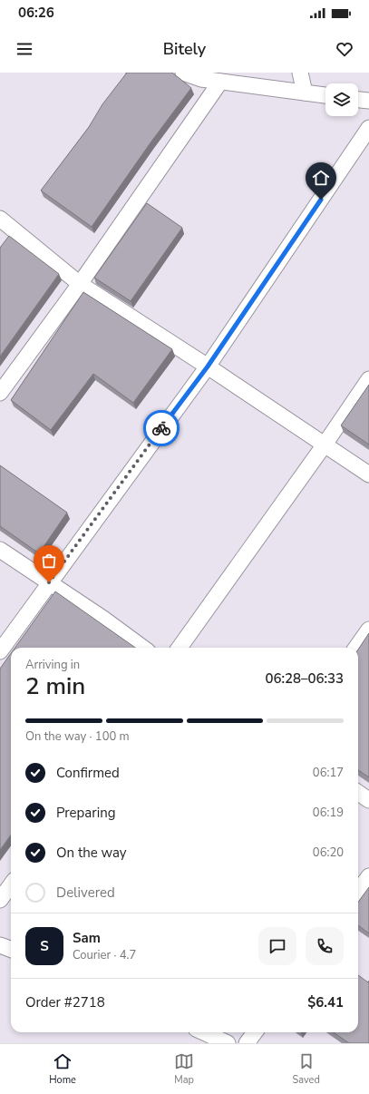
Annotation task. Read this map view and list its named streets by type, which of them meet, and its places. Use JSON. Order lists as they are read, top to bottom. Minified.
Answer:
{"page":{"status":"06:26","header":"Bitely","heading":["2 min","Arriving in","06:28–06:33"],"panel":["Sam","Courier · 4.7","Order #2718","$6.41"],"bar":"On the way · 100 m","list":[["Confirmed","06:17"],["Preparing","06:19"],["On the way","06:20"],"Delivered"],"round":"S","tabs":["Home","Map","Saved"]}}
